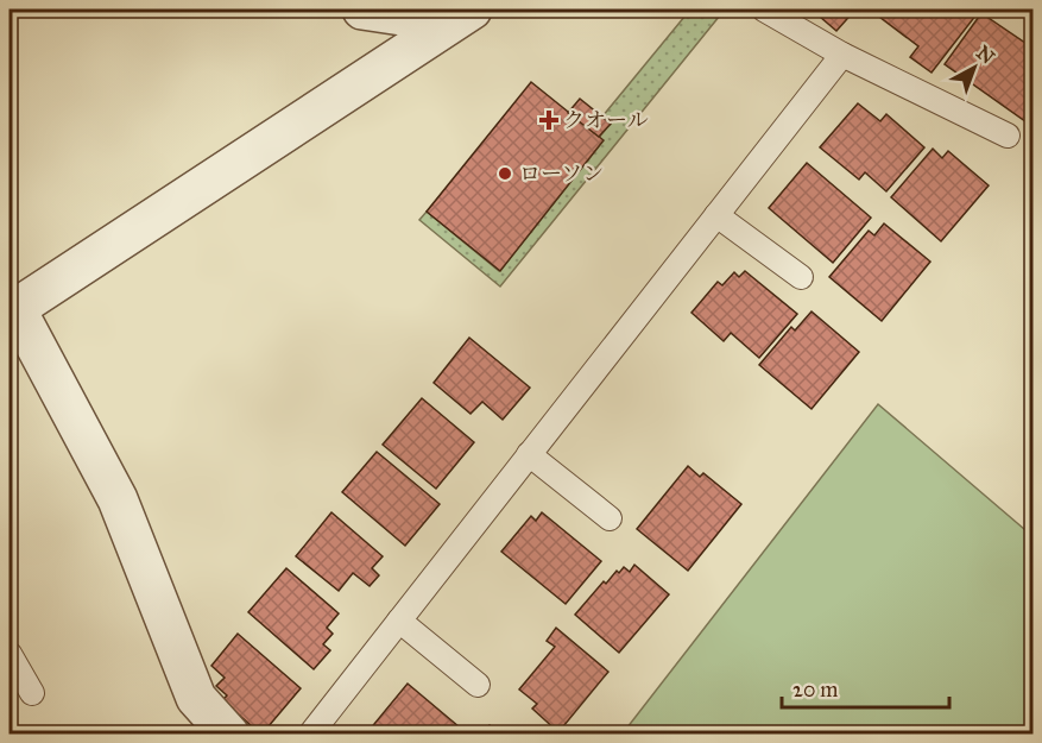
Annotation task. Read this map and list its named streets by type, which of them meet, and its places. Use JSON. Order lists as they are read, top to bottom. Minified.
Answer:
{"places":{"health":["クオール"],"other":["ローソン"]},"scale_bar":"20 m","north":"top right"}
